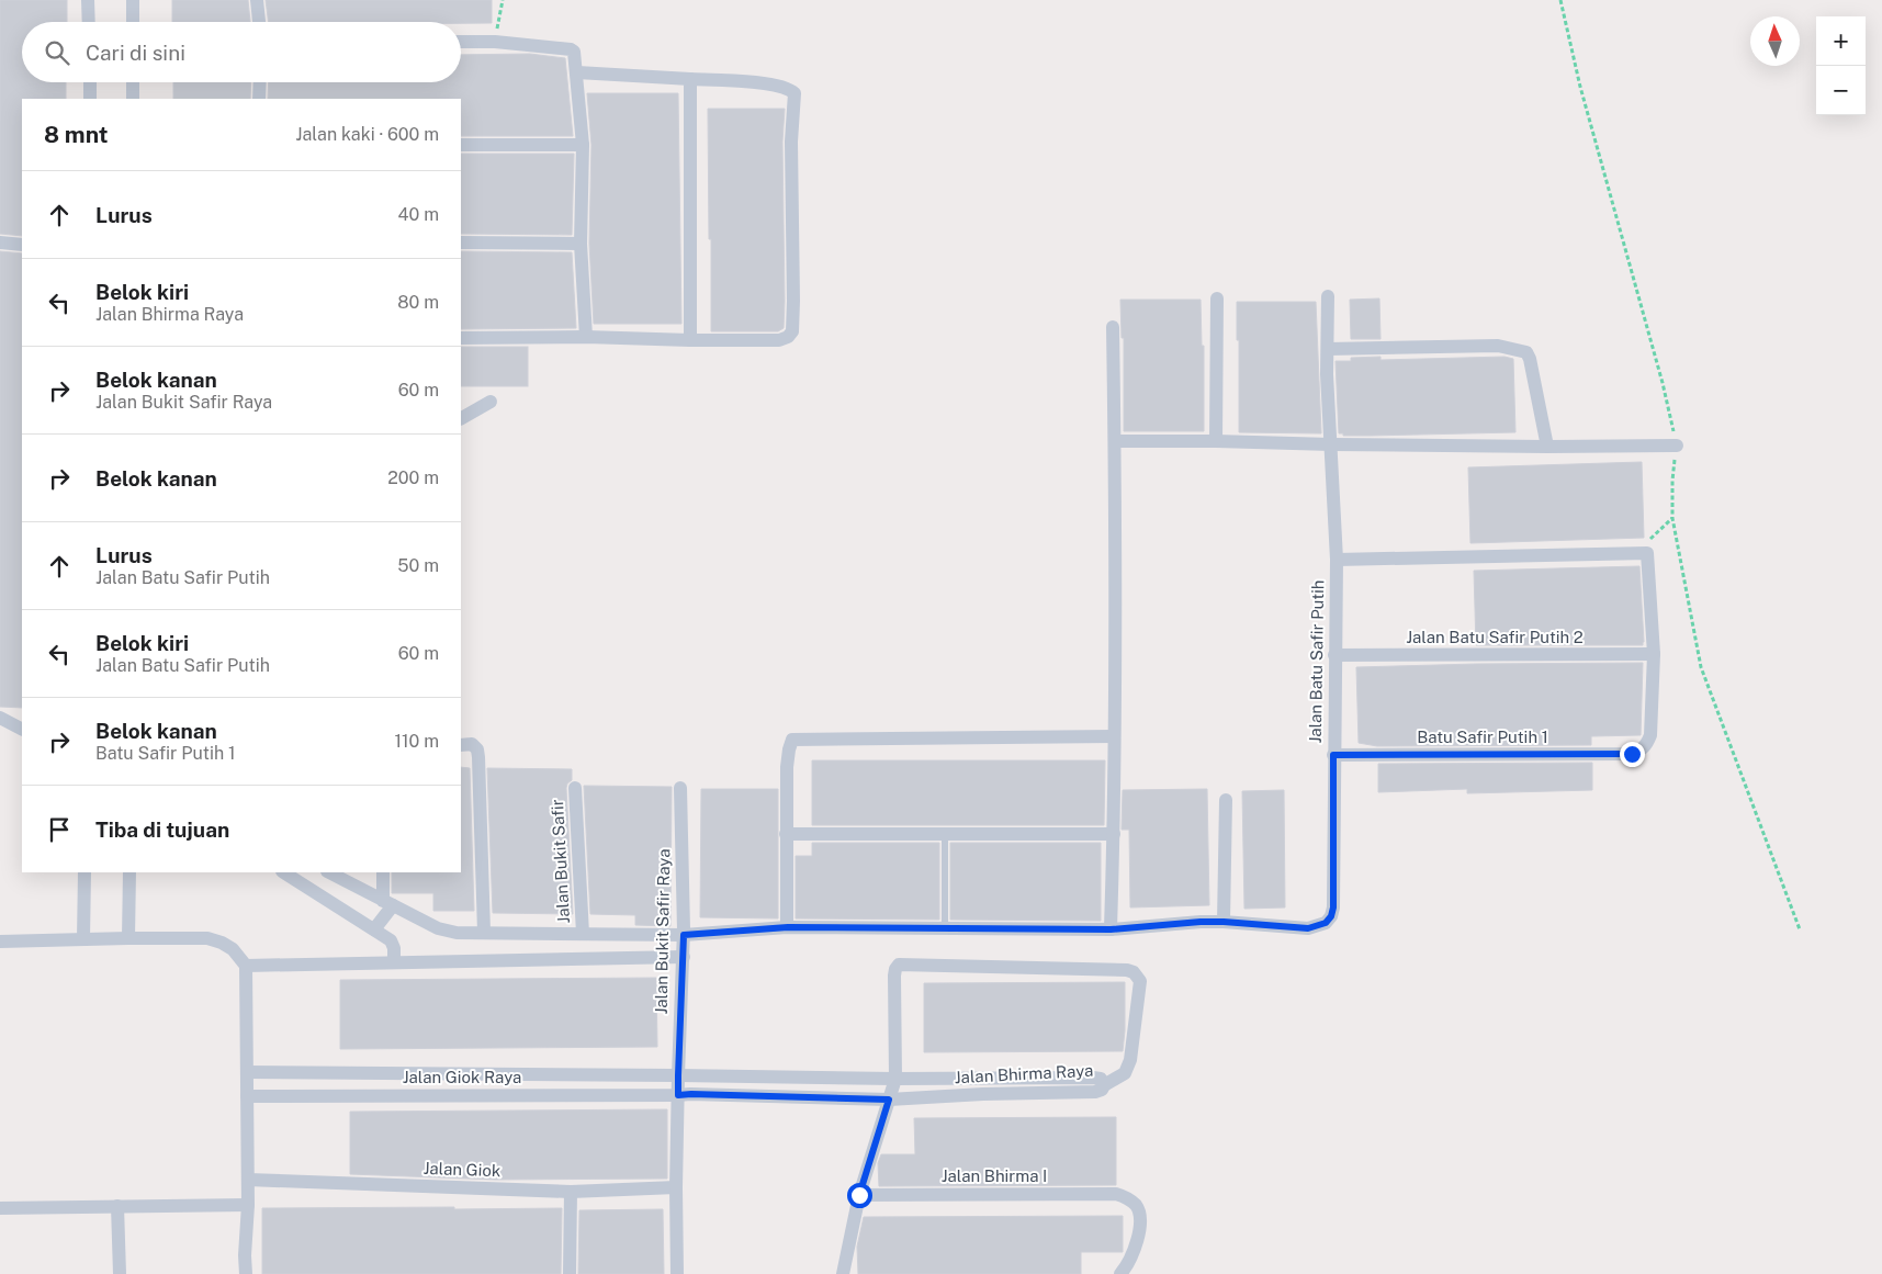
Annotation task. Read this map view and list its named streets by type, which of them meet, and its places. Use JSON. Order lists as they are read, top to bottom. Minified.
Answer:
{"streets":{"street":["Jalan Batu Safir Putih 2","Jalan Batu Safir Putih","Batu Safir Putih 1","Jalan Bukit Safir","Jalan Bukit Safir Raya","Jalan Bhirma Raya","Jalan Giok Raya","Jalan Giok","Jalan Bhirma I"]},"crossings":[["Jalan Batu Safir Putih 2","Jalan Batu Safir Putih"],["Jalan Batu Safir Putih 2","Batu Safir Putih 1"],["Jalan Batu Safir Putih","Batu Safir Putih 1"],["Jalan Bukit Safir Raya","Jalan Bhirma Raya"],["Jalan Bukit Safir Raya","Jalan Giok Raya"],["Jalan Bukit Safir Raya","Jalan Giok"],["Jalan Bhirma Raya","Jalan Giok Raya"]],"north":"top","page":{"map_buttons":["+","−"],"search":"Cari di sini","heading":["8 mnt","Jalan kaki · 600 m"],"list":[["Lurus","40 m"],["Belok kiri","Jalan Bhirma Raya","80 m"],["Belok kanan","Jalan Bukit Safir Raya","60 m"],["Belok kanan","200 m"],["Lurus","Jalan Batu Safir Putih","50 m"],["Belok kiri","Jalan Batu Safir Putih","60 m"],["Belok kanan","Batu Safir Putih 1","110 m"],"Tiba di tujuan"]}}
